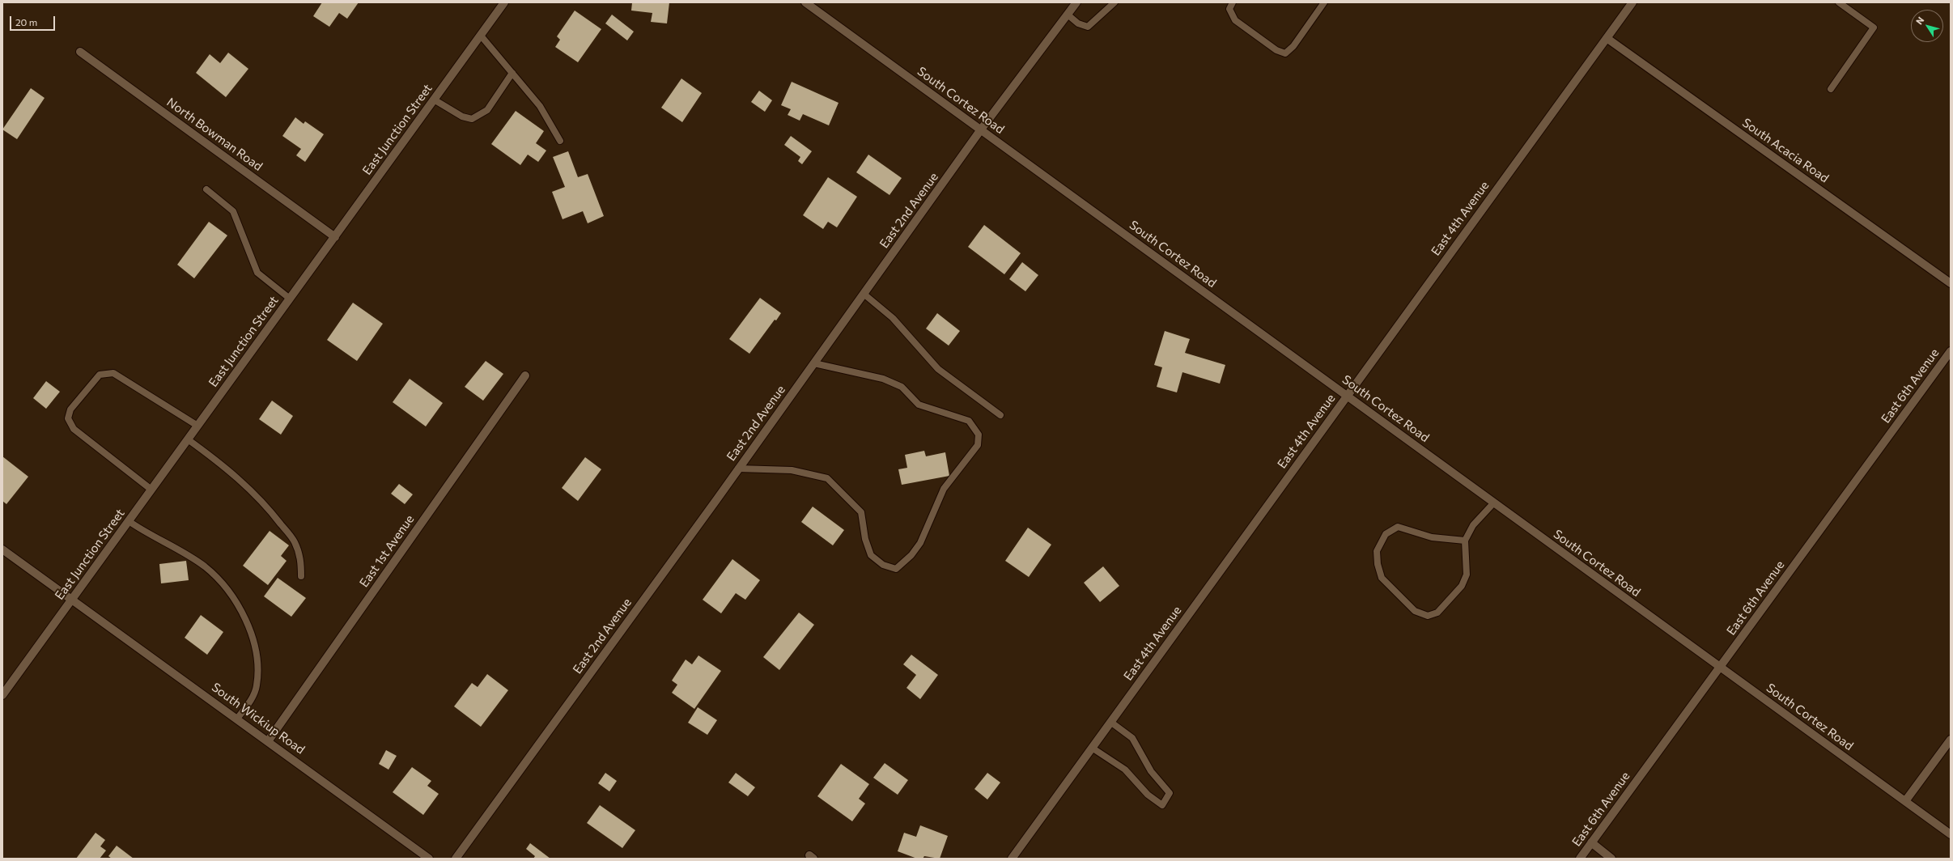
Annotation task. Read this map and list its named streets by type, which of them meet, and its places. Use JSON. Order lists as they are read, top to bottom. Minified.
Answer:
{"streets":{"street":["South Cortez Road","East Junction Street","North Bowman Road","South Acacia Road","East 2nd Avenue","East 4th Avenue","East 6th Avenue","East 1st Avenue","South Wickiup Road"]},"crossings":[["South Cortez Road","East 2nd Avenue"],["South Cortez Road","East 4th Avenue"],["South Cortez Road","East 6th Avenue"],["East Junction Street","North Bowman Road"],["East Junction Street","South Wickiup Road"],["South Acacia Road","East 4th Avenue"],["East 1st Avenue","South Wickiup Road"]],"scale_bar":"20 m","north":"top left"}
